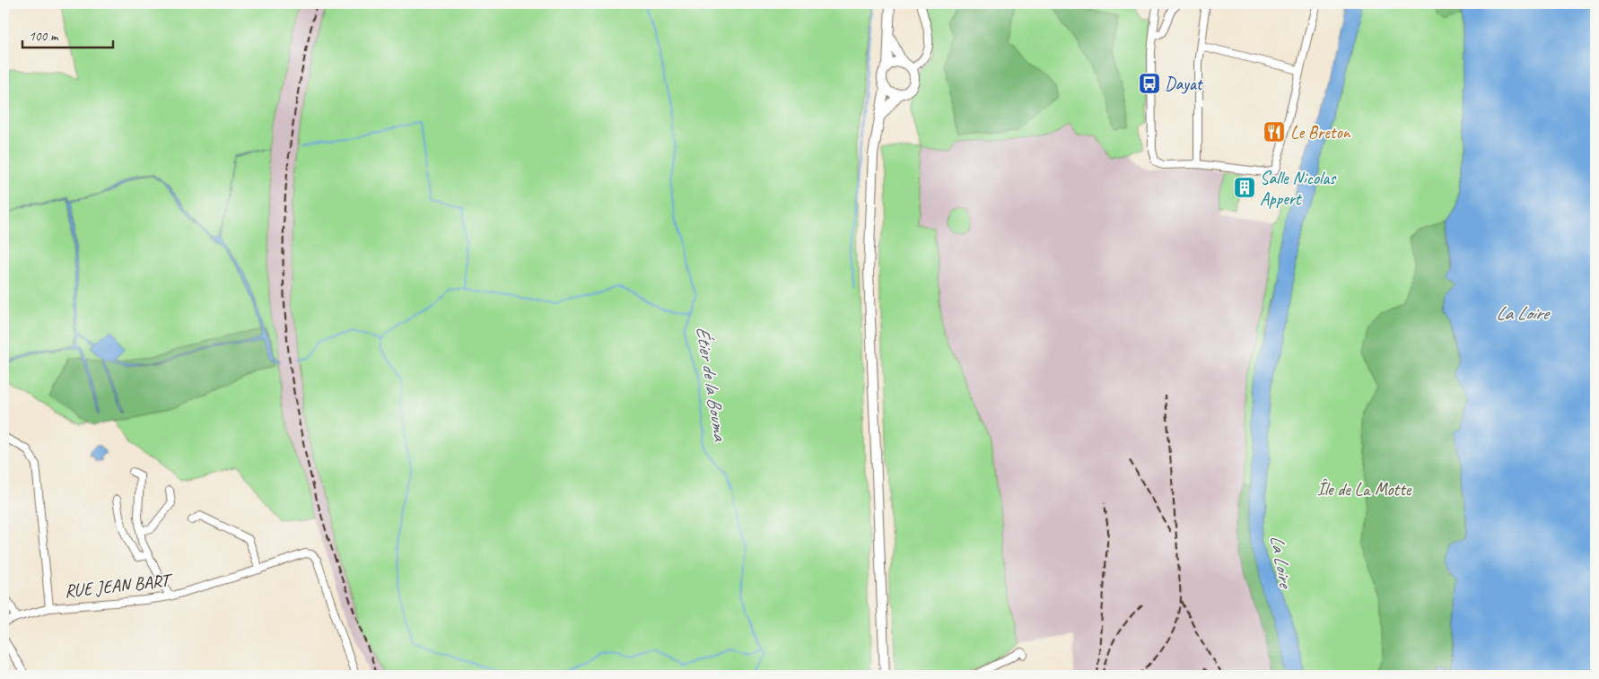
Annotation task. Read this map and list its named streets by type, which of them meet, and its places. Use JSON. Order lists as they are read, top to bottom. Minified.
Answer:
{"streets":{"street":["RUE JEAN BART"]},"water":["La Loire","Étier de la Bouma"],"parks":["Île de La Motte"],"places":{"bus stop":["Dayat"],"restaurant":["Le Breton"],"building":["Salle Nicolas Appert"]},"scale_bar":"100 m"}
